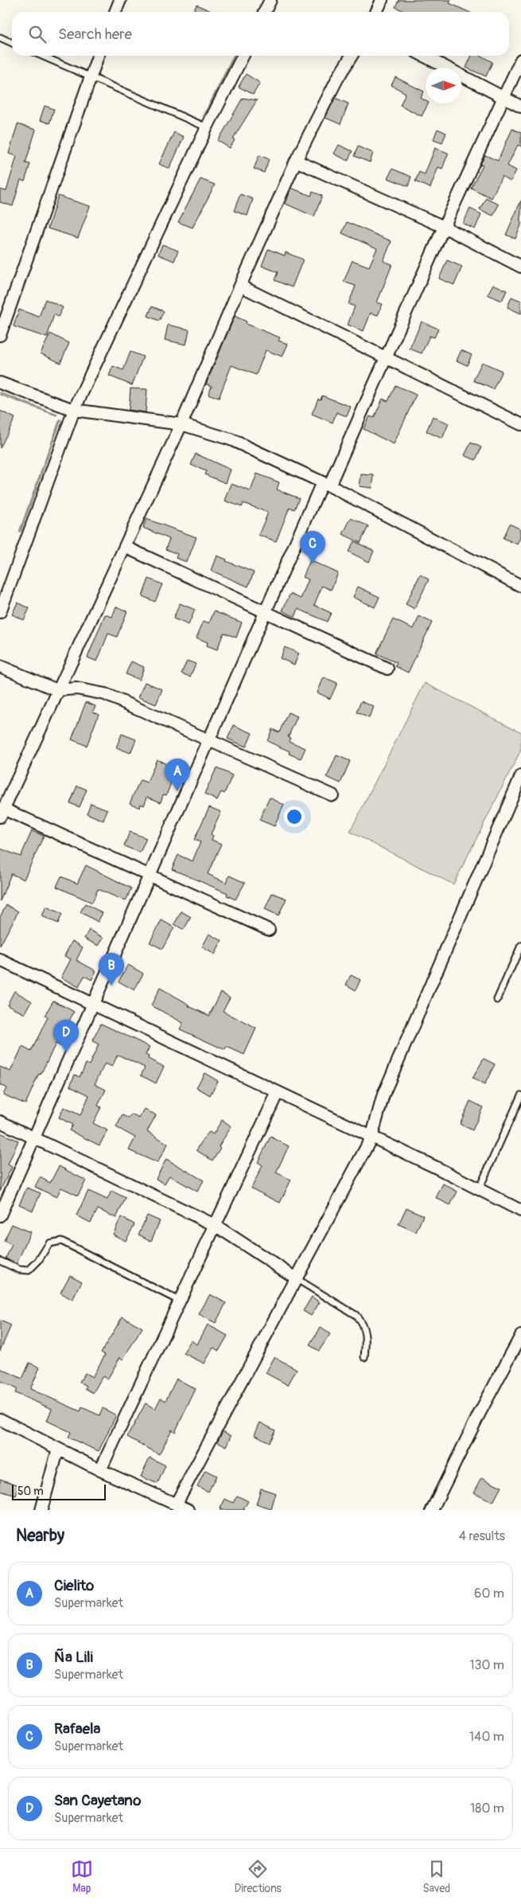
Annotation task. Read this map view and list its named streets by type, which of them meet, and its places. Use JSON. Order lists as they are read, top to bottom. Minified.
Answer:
{"scale_bar":"50 m","north":"right","page":{"search":"Search here","pins":["C","A","B","D"],"scale":"50 m","heading":["Nearby","4 results"],"list":[{"mark":"A","name":"Cielito","note":"Supermarket","value":"60 m"},{"mark":"B","name":"Ña Lili","note":"Supermarket","value":"130 m"},{"mark":"C","name":"Rafaela","note":"Supermarket","value":"140 m"},{"mark":"D","name":"San Cayetano","note":"Supermarket","value":"180 m"}],"nav":["Map","Directions","Saved"]}}
